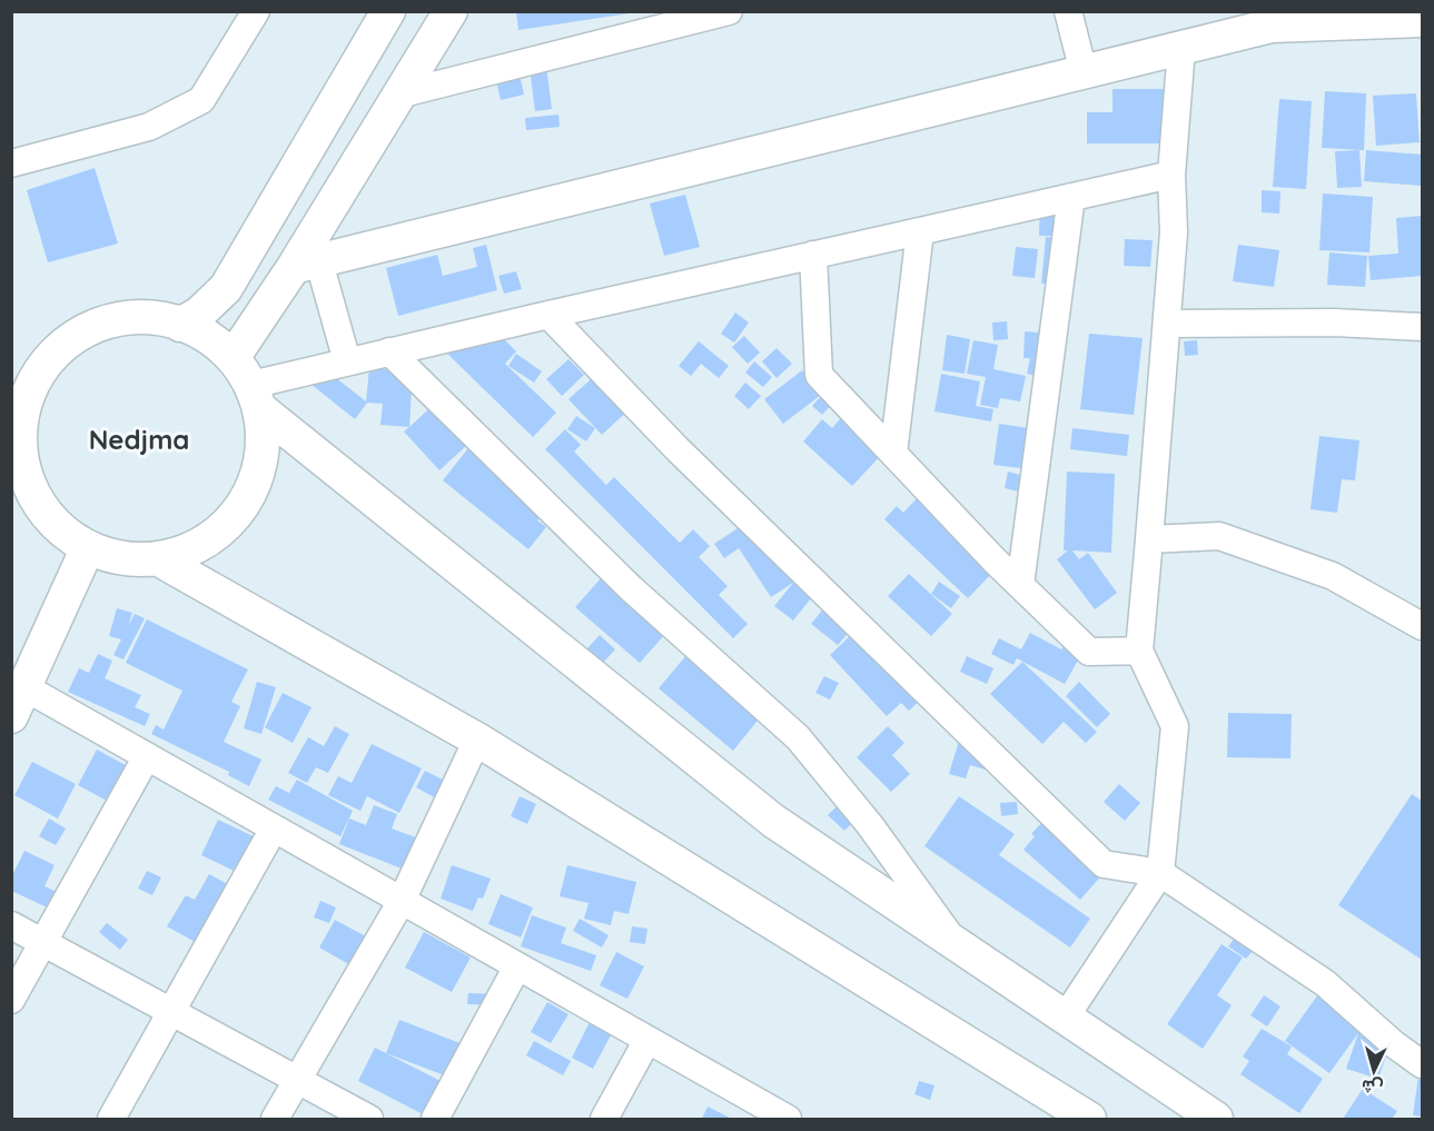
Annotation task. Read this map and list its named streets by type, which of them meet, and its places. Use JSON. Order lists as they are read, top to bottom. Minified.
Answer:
{"districts":["Nedjma"],"north":"bottom"}
